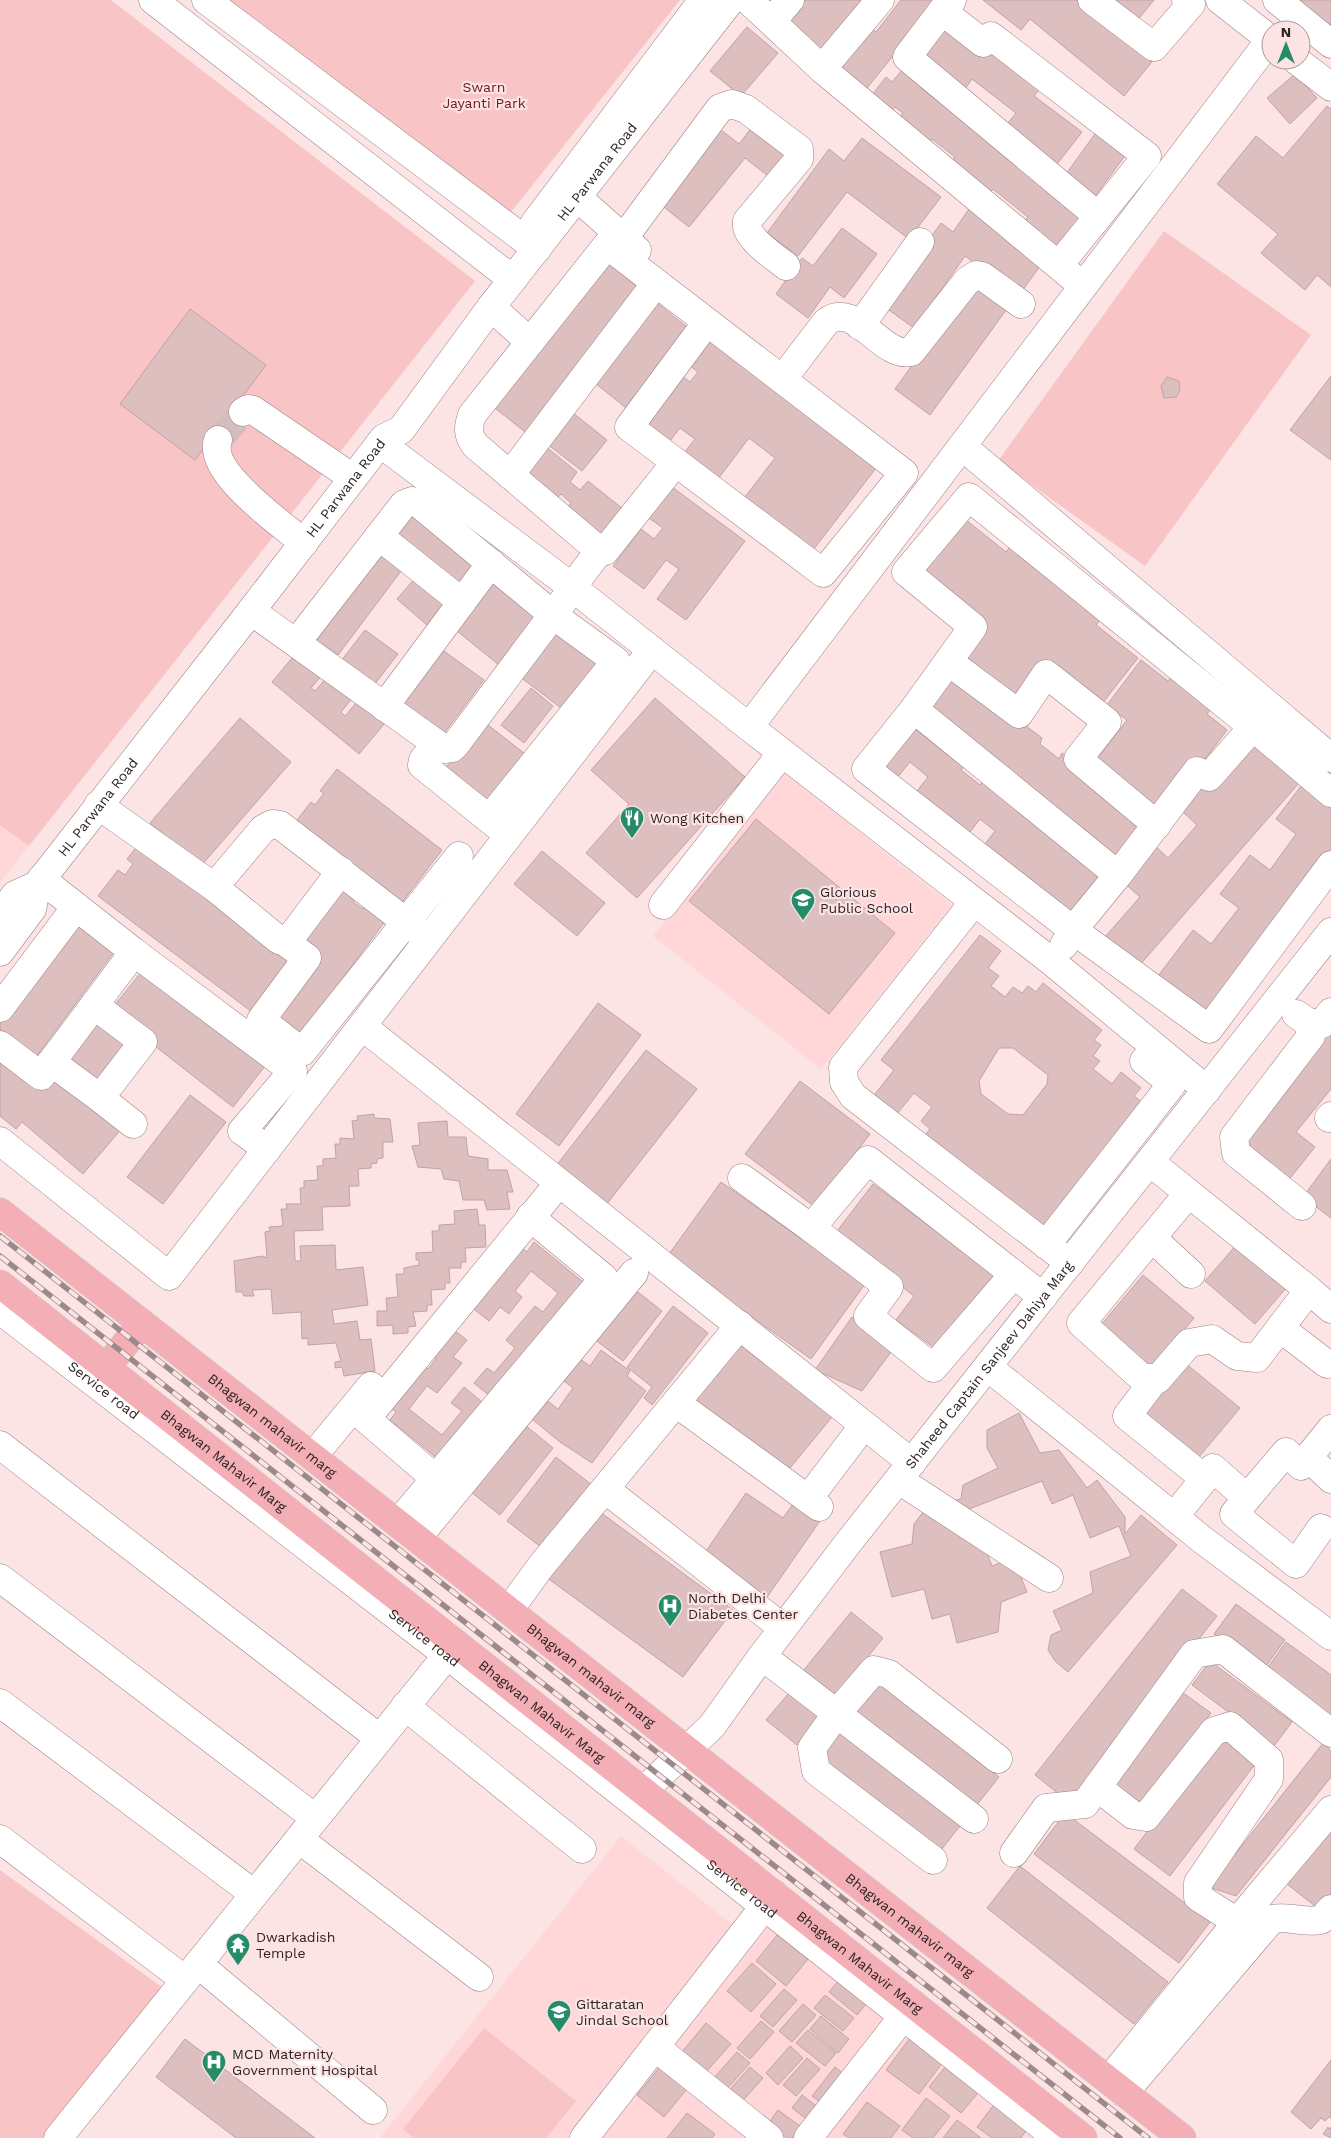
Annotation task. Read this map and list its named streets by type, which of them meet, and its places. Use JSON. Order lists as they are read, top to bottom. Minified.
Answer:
{"streets":{"main road":["Bhagwan mahavir marg","Bhagwan Mahavir Marg"],"street":["HL Parwana Road","Shaheed Captain Sanjeev Dahiya Marg","Service road"]},"crossings":[["Shaheed Captain Sanjeev Dahiya Marg","Bhagwan mahavir marg"],["Shaheed Captain Sanjeev Dahiya Marg","Bhagwan Mahavir Marg"],["Service road","Bhagwan Mahavir Marg"]],"parks":["Swarn Jayanti Park"],"places":{"restaurant":["Wong Kitchen"],"school or university":["Glorious Public School","Gittaratan Jindal School"],"hospital":["North Delhi Diabetes Center","MCD Maternity Government Hospital"],"temple":["Dwarkadish Temple"]},"north":"top"}
